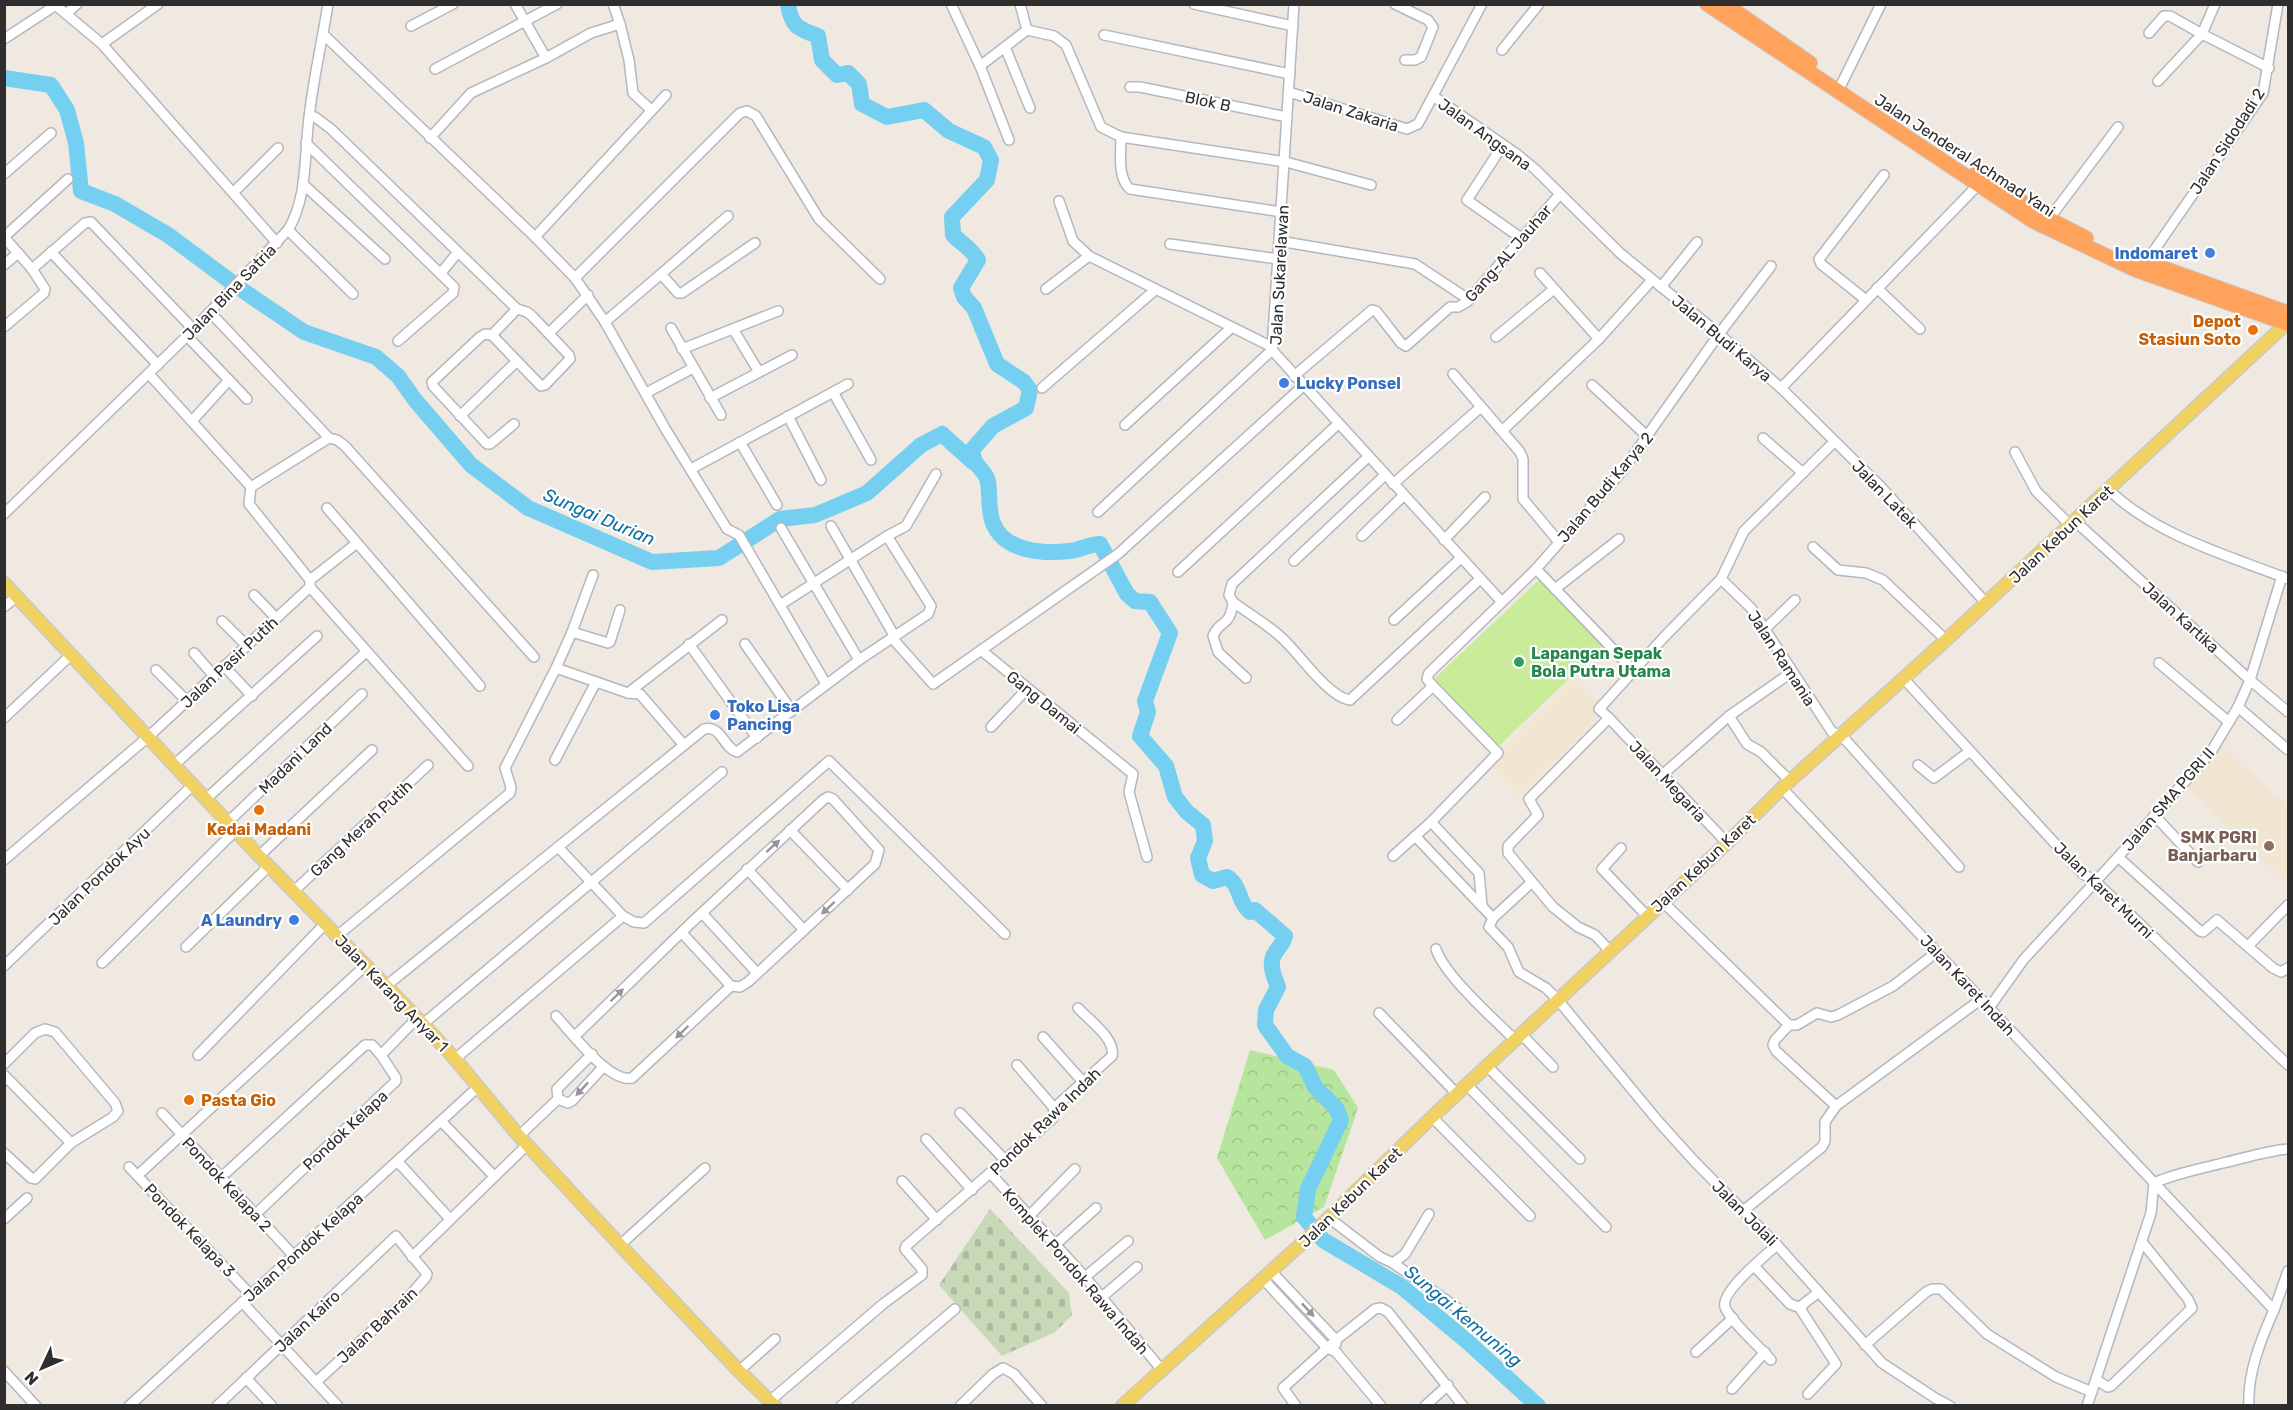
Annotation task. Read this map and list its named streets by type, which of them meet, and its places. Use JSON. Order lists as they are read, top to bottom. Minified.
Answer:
{"streets":{"highway":["Jalan Jenderal Achmad Yani"],"main road":["Jalan Kebun Karet","Jalan Karang Anyar 1"],"street":["Blok B","Jalan Zakaria","Jalan Angsana","Jalan Sidodadi 2","Gang-AL Jauhar","Jalan Sukarelawan","Jalan Bina Satria","Jalan Budi Karya","Jalan Budi Karya 2","Jalan Latek","Jalan Kartika","Jalan Ramania","Jalan Pasir Putih","Gang Damai","Madani Land","Jalan Megaria","Jalan SMA PGRI II","Gang Merah Putih","Jalan Pondok Ayu","Jalan Karet Murni","Jalan Karet Indah","Pondok Rawa Indah","Pondok Kelapa","Pondok Kelapa 2","Jalan Jolali","Pondok Kelapa 3","Jalan Pondok Kelapa","Komplek Pondok Rawa Indah","Jalan Kairo","Jalan Bahrain"]},"crossings":[["Blok B","Jalan Sukarelawan"],["Jalan Zakaria","Jalan Angsana"],["Jalan Zakaria","Jalan Sukarelawan"],["Jalan Angsana","Gang-AL Jauhar"],["Jalan Angsana","Jalan Budi Karya"],["Jalan Sidodadi 2","Jalan Jenderal Achmad Yani"],["Jalan Jenderal Achmad Yani","Jalan Budi Karya"],["Jalan Jenderal Achmad Yani","Jalan Kebun Karet"],["Gang-AL Jauhar","Jalan Sukarelawan"],["Gang-AL Jauhar","Jalan Budi Karya"],["Jalan Sukarelawan","Jalan Budi Karya 2"],["Jalan Budi Karya","Jalan Budi Karya 2"],["Jalan Budi Karya","Jalan Latek"],["Jalan Latek","Jalan Kebun Karet"],["Jalan Kebun Karet","Jalan Kartika"],["Jalan Kebun Karet","Jalan Ramania"],["Jalan Kebun Karet","Jalan Megaria"],["Jalan Kebun Karet","Jalan Karet Murni"],["Jalan Kebun Karet","Jalan Karet Indah"],["Jalan Kebun Karet","Jalan Jolali"],["Jalan Kebun Karet","Komplek Pondok Rawa Indah"],["Jalan Kartika","Jalan SMA PGRI II"],["Jalan Pasir Putih","Jalan Karang Anyar 1"],["Madani Land","Jalan Karang Anyar 1"],["Jalan SMA PGRI II","Jalan Karet Murni"],["Jalan SMA PGRI II","Jalan Karet Indah"],["Gang Merah Putih","Jalan Karang Anyar 1"],["Jalan Pondok Ayu","Jalan Karang Anyar 1"],["Jalan Karang Anyar 1","Pondok Rawa Indah"],["Jalan Karang Anyar 1","Jalan Pondok Kelapa"],["Pondok Rawa Indah","Komplek Pondok Rawa Indah"],["Pondok Kelapa 2","Jalan Pondok Kelapa"],["Pondok Kelapa 3","Jalan Pondok Kelapa"],["Jalan Kairo","Jalan Bahrain"]],"water":["Sungai Durian","Sungai Kemuning"],"places":["Indomaret","Depot Stasiun Soto","Lucky Ponsel","Lapangan Sepak Bola Putra Utama","Toko Lisa Pancing","Kedai Madani","SMK PGRI Banjarbaru","A Laundry","Pasta Gio"],"north":"bottom left"}
